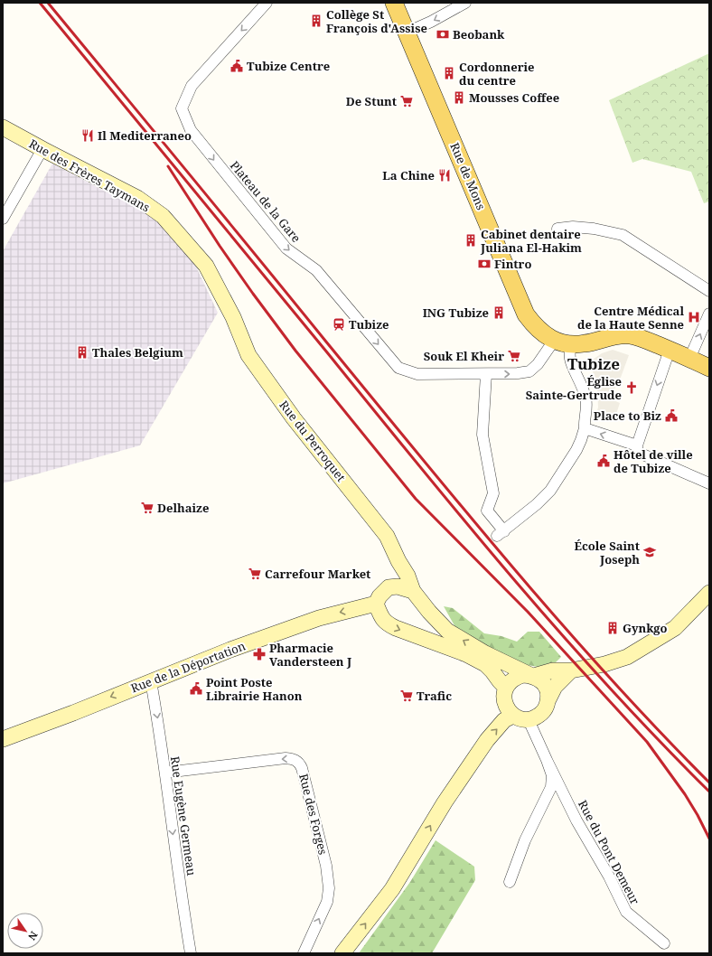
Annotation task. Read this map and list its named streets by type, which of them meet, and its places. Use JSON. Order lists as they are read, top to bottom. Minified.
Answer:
{"streets":{"main road":["Rue des Frères Taymans","Rue de Mons","Rue du Perroquet","Rue de la Déportation"],"street":["Plateau de la Gare","Rue des Forges","Rue Eugène Germeau","Rue du Pont Demeur"]},"crossings":[["Rue des Frères Taymans","Rue du Perroquet"],["Rue de Mons","Plateau de la Gare"],["Rue de la Déportation","Rue Eugène Germeau"],["Rue des Forges","Rue Eugène Germeau"]],"one_way":["Rue de la Déportation","Rue Eugène Germeau"],"districts":["Tubize"],"places":{"building":["Collège St François d'Assise","Cordonnerie du centre","Mousses Coffee","Cabinet dentaire Juliana El-Hakim","ING Tubize","Thales Belgium","Gynkgo"],"bank":["Beobank","Fintro"],"public building":["Tubize Centre","Place to Biz","Hôtel de ville de Tubize","Point Poste Librairie Hanon"],"supermarket":["De Stunt","Souk El Kheir","Delhaize","Carrefour Market","Trafic"],"restaurant":["Il Mediterraneo","La Chine"],"hospital":["Centre Médical de la Haute Senne"],"station":["Tubize"],"church":["Église Sainte-Gertrude"],"school or university":["École Saint Joseph"],"pharmacy":["Pharmacie Vandersteen J"]},"north":"bottom right"}
